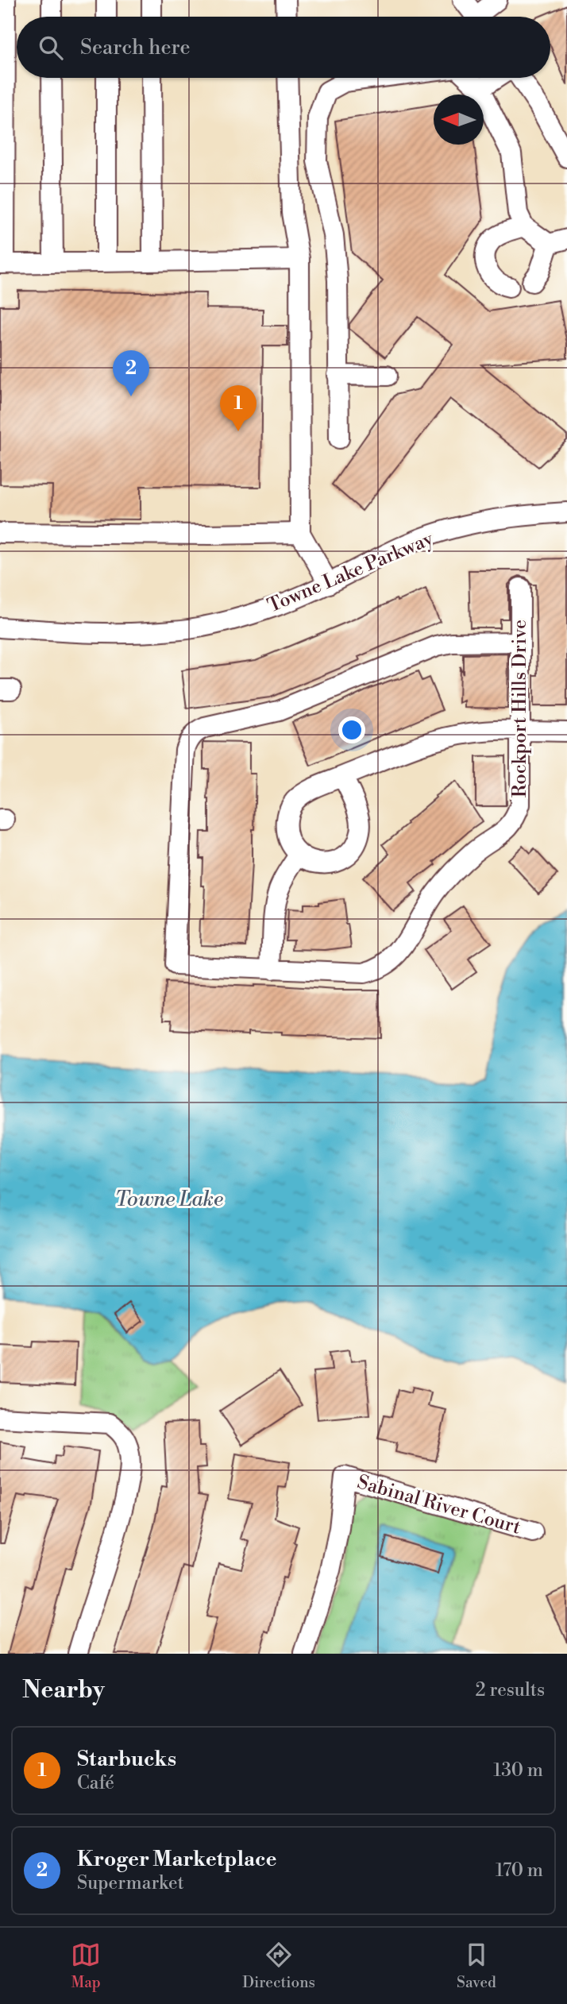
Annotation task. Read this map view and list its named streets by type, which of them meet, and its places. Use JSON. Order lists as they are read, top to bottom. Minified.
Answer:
{"streets":{"street":["Towne Lake Parkway","Rockport Hills Drive","Sabinal River Court"]},"water":["Towne Lake"],"north":"left","page":{"search":"Search here","pins":["2","1"],"heading":["Nearby","2 results"],"list":[{"mark":"1","name":"Starbucks","note":"Café","value":"130 m"},{"mark":"2","name":"Kroger Marketplace","note":"Supermarket","value":"170 m"}],"nav":["Map","Directions","Saved"]}}
